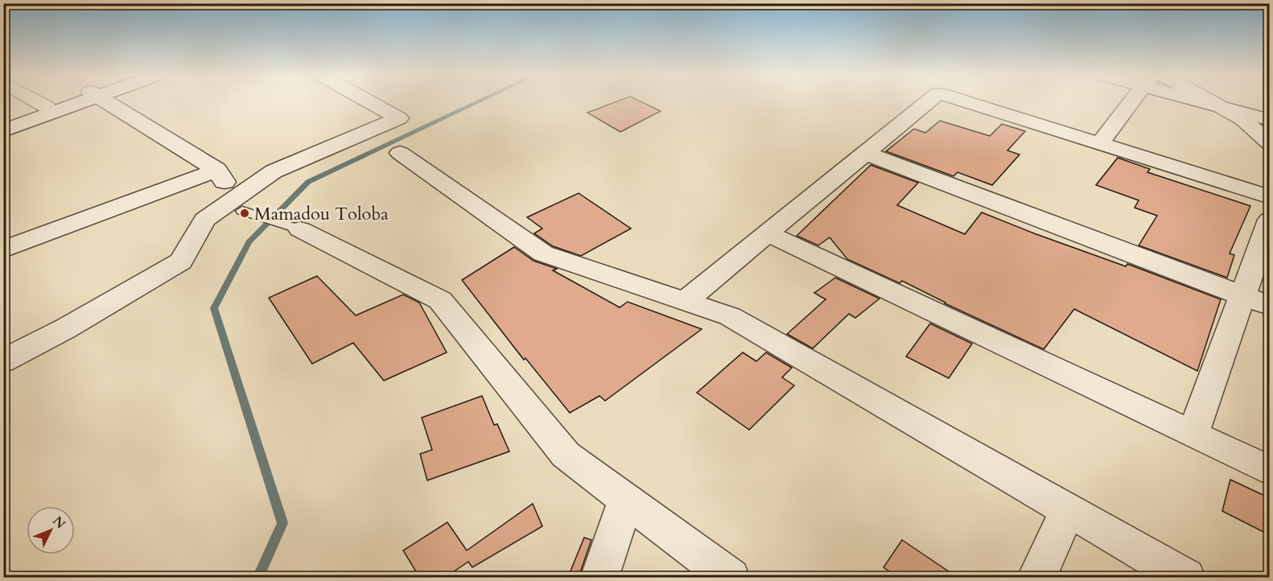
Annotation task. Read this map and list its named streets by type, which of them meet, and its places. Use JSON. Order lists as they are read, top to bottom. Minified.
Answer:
{"places":["Mamadou Toloba"],"north":"top right"}
